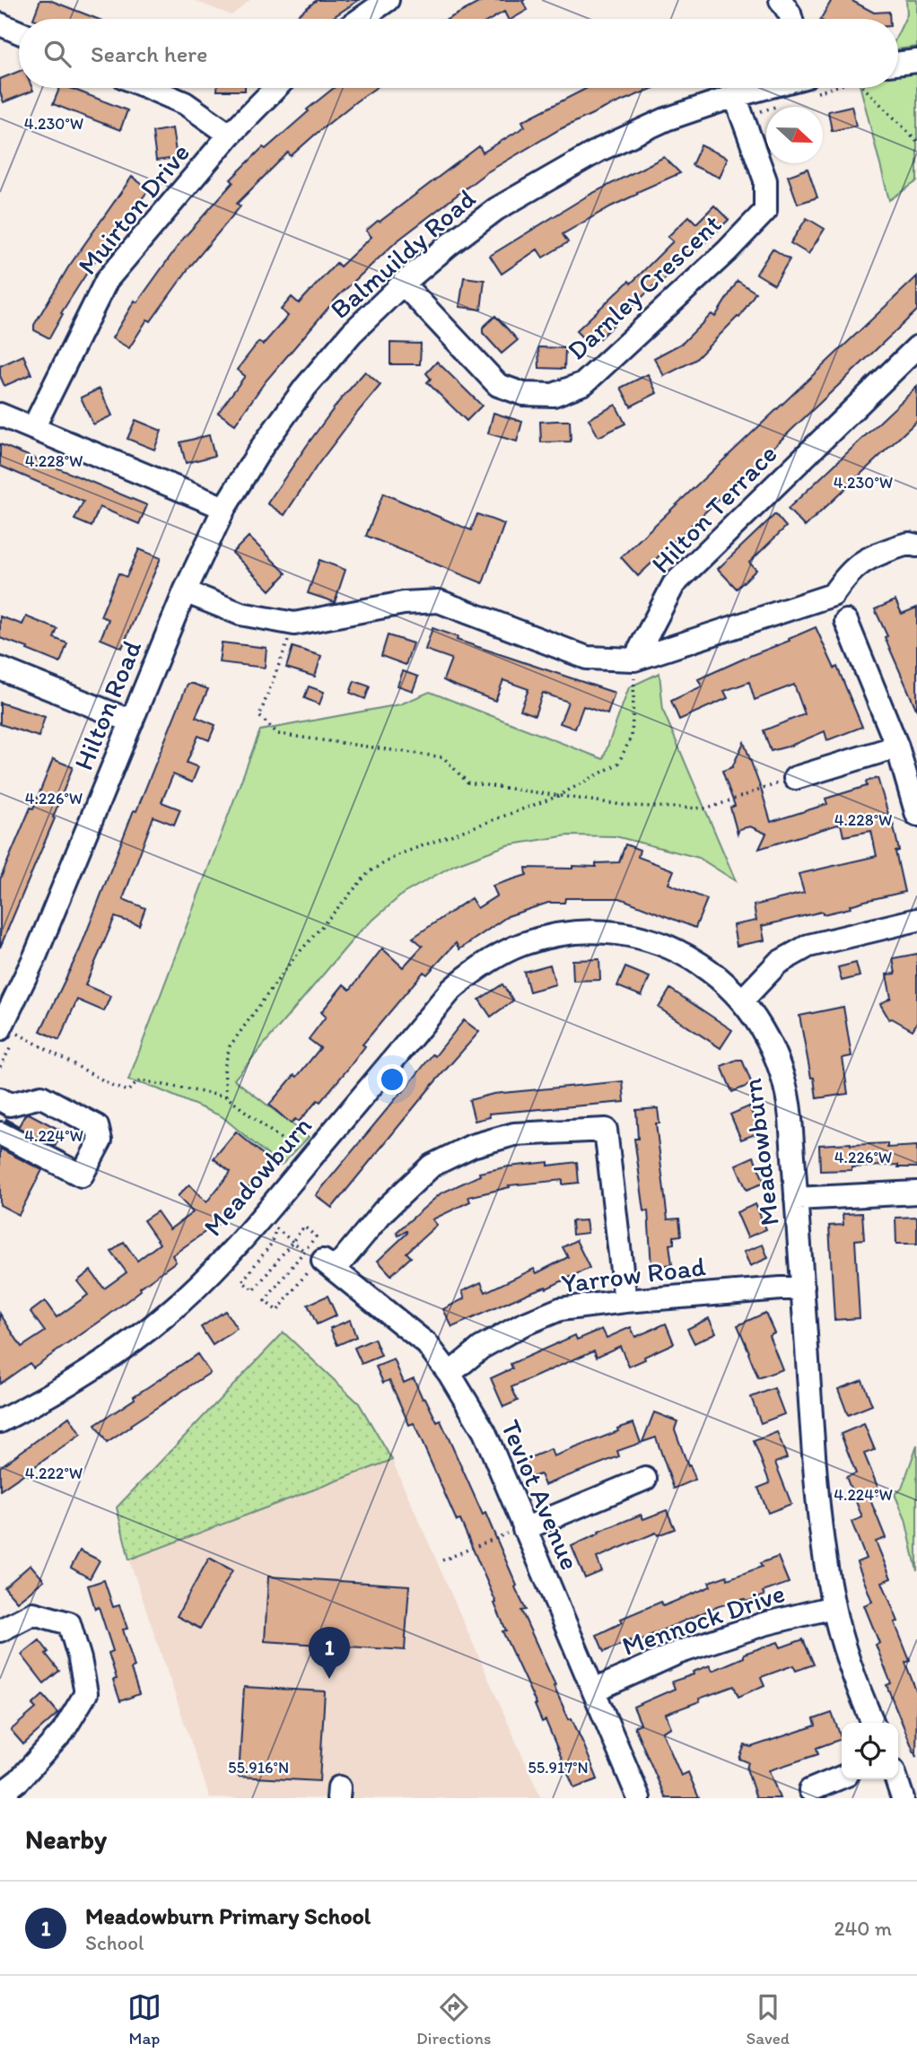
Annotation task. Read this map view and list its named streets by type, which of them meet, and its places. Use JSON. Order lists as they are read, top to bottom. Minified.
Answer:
{"streets":{"street":["Muirton Drive","Balmuildy Road","Darnley Crescent","Hilton Terrace","Hilton Road","Meadowburn","Yarrow Road","Teviot Avenue","Mennock Drive"]},"crossings":[["Balmuildy Road","Darnley Crescent"],["Balmuildy Road","Hilton Road"],["Meadowburn","Yarrow Road"],["Meadowburn","Mennock Drive"],["Yarrow Road","Teviot Avenue"],["Teviot Avenue","Mennock Drive"]],"north":"right","page":{"search":"Search here","pins":"1","heading":"Nearby","list":[{"mark":"1","name":"Meadowburn Primary School","note":"School","value":"240 m"}],"nav":["Map","Directions","Saved"]},"coordinates":["4.230°W","4.228°W","4.226°W","4.224°W","4.222°W","55.916°N","55.917°N"]}
